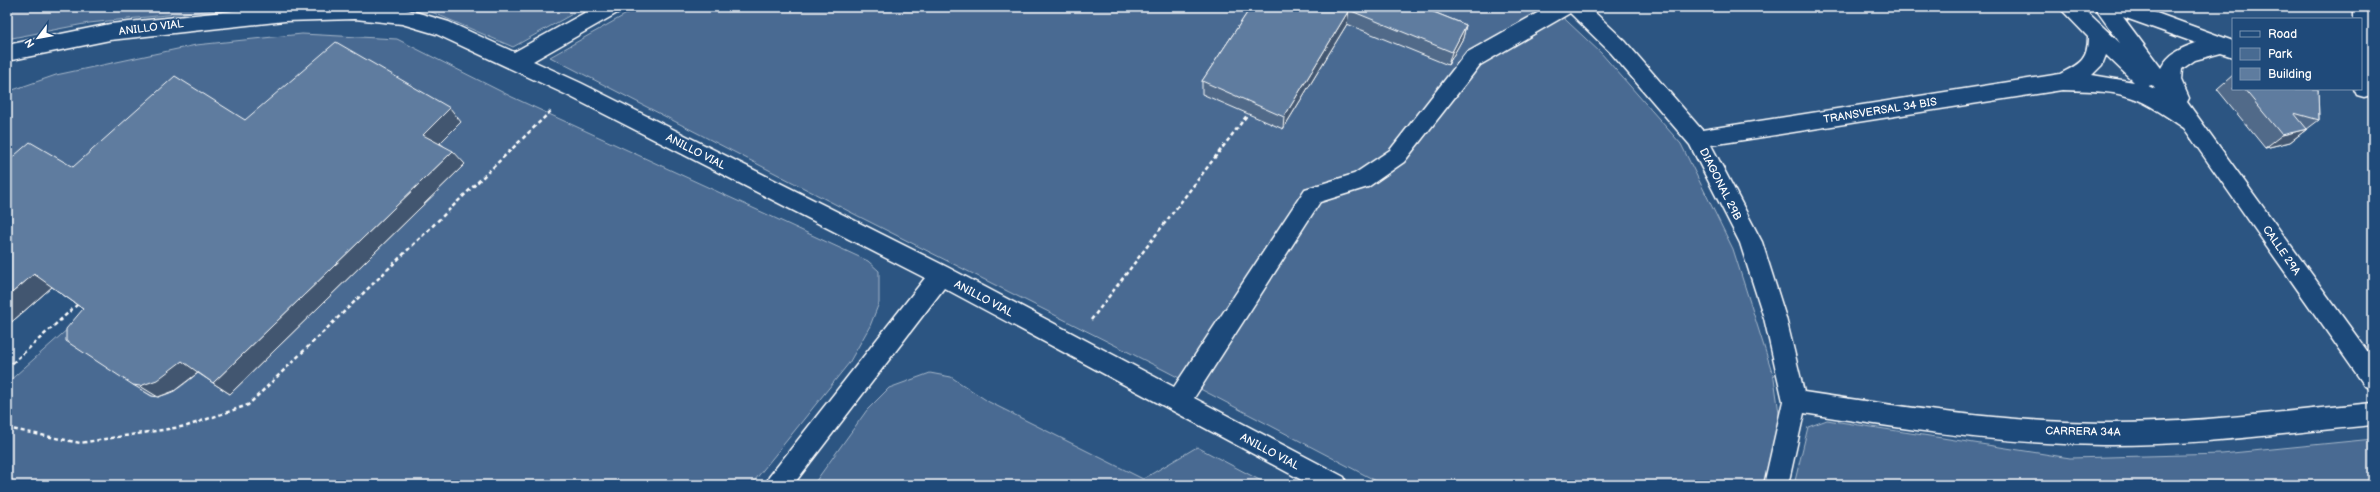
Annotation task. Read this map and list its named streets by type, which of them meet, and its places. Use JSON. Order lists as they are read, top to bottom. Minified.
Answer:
{"streets":{"street":["ANILLO VIAL","TRANSVERSAL 34 BIS","DIAGONAL 29B","CALLE 29A","CARRERA 34A"]},"crossings":[["TRANSVERSAL 34 BIS","DIAGONAL 29B"],["DIAGONAL 29B","CARRERA 34A"]],"legend":["Road","Park","Building"],"north":"bottom left"}
